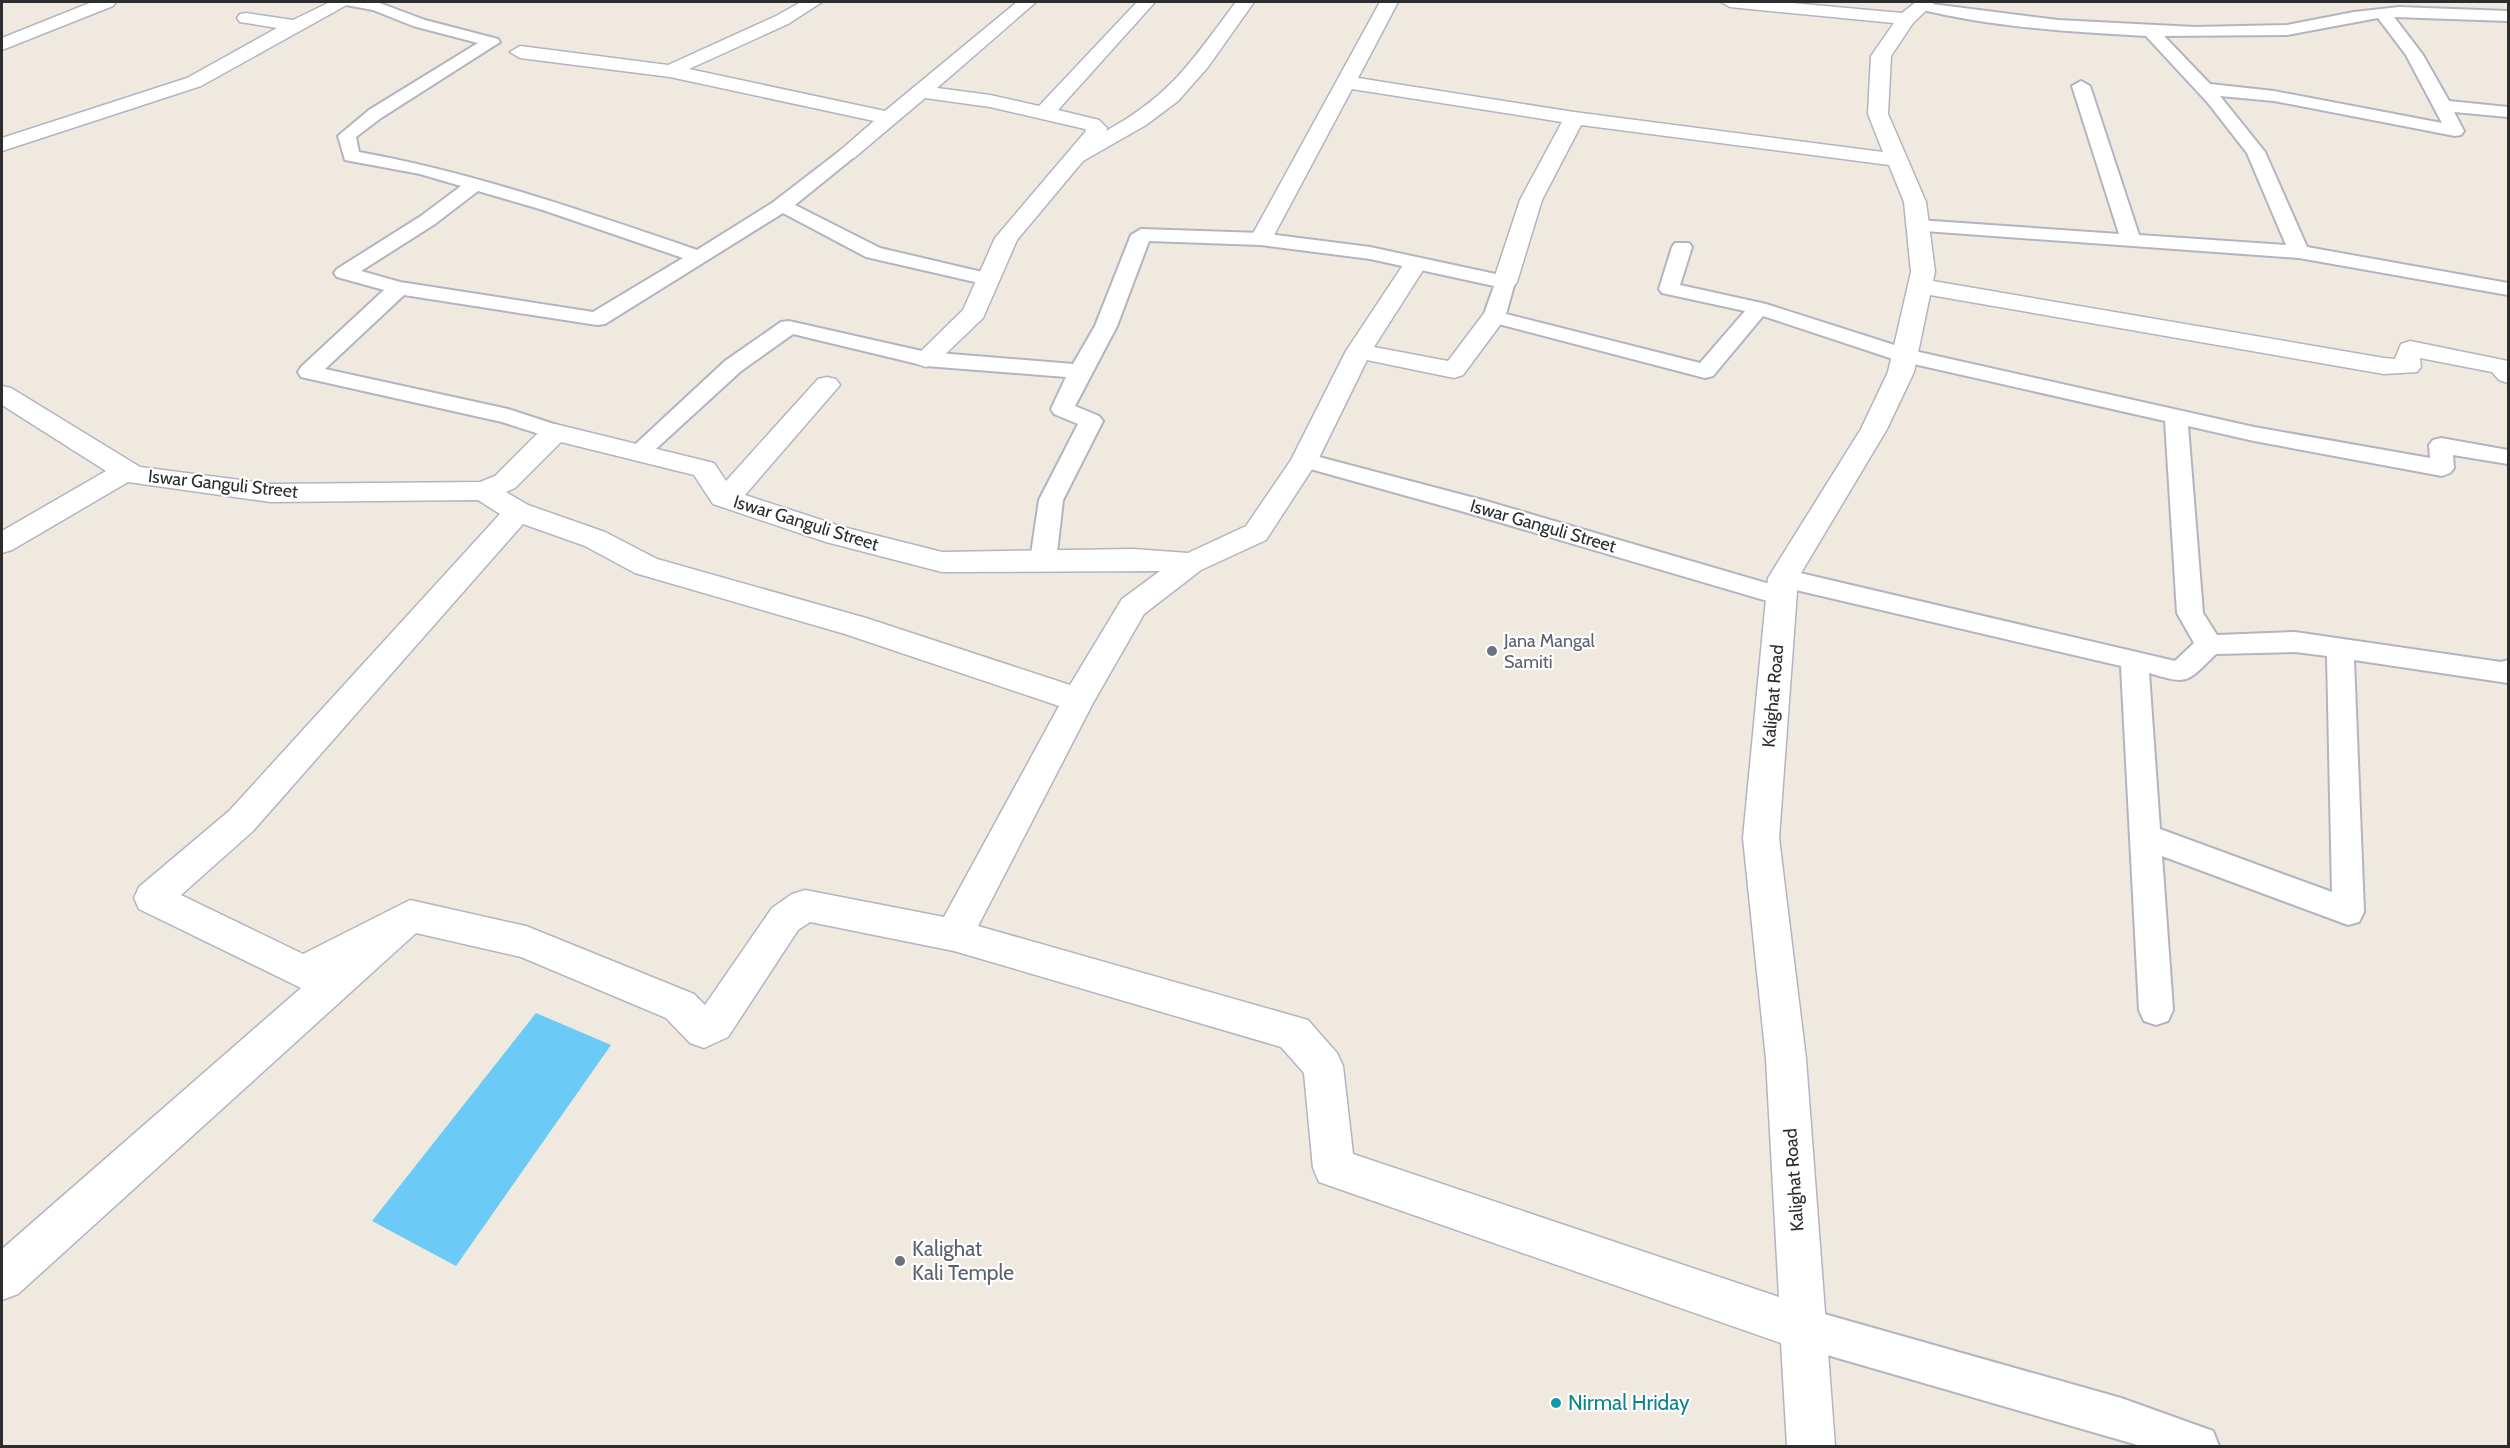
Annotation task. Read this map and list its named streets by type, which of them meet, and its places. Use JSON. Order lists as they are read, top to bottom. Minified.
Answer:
{"streets":{"street":["Iswar Ganguli Street","Kalighat Road"]},"crossings":[["Iswar Ganguli Street","Kalighat Road"]],"places":["Jana Mangal Samiti","Kalighat Kali Temple","Nirmal Hriday"]}
